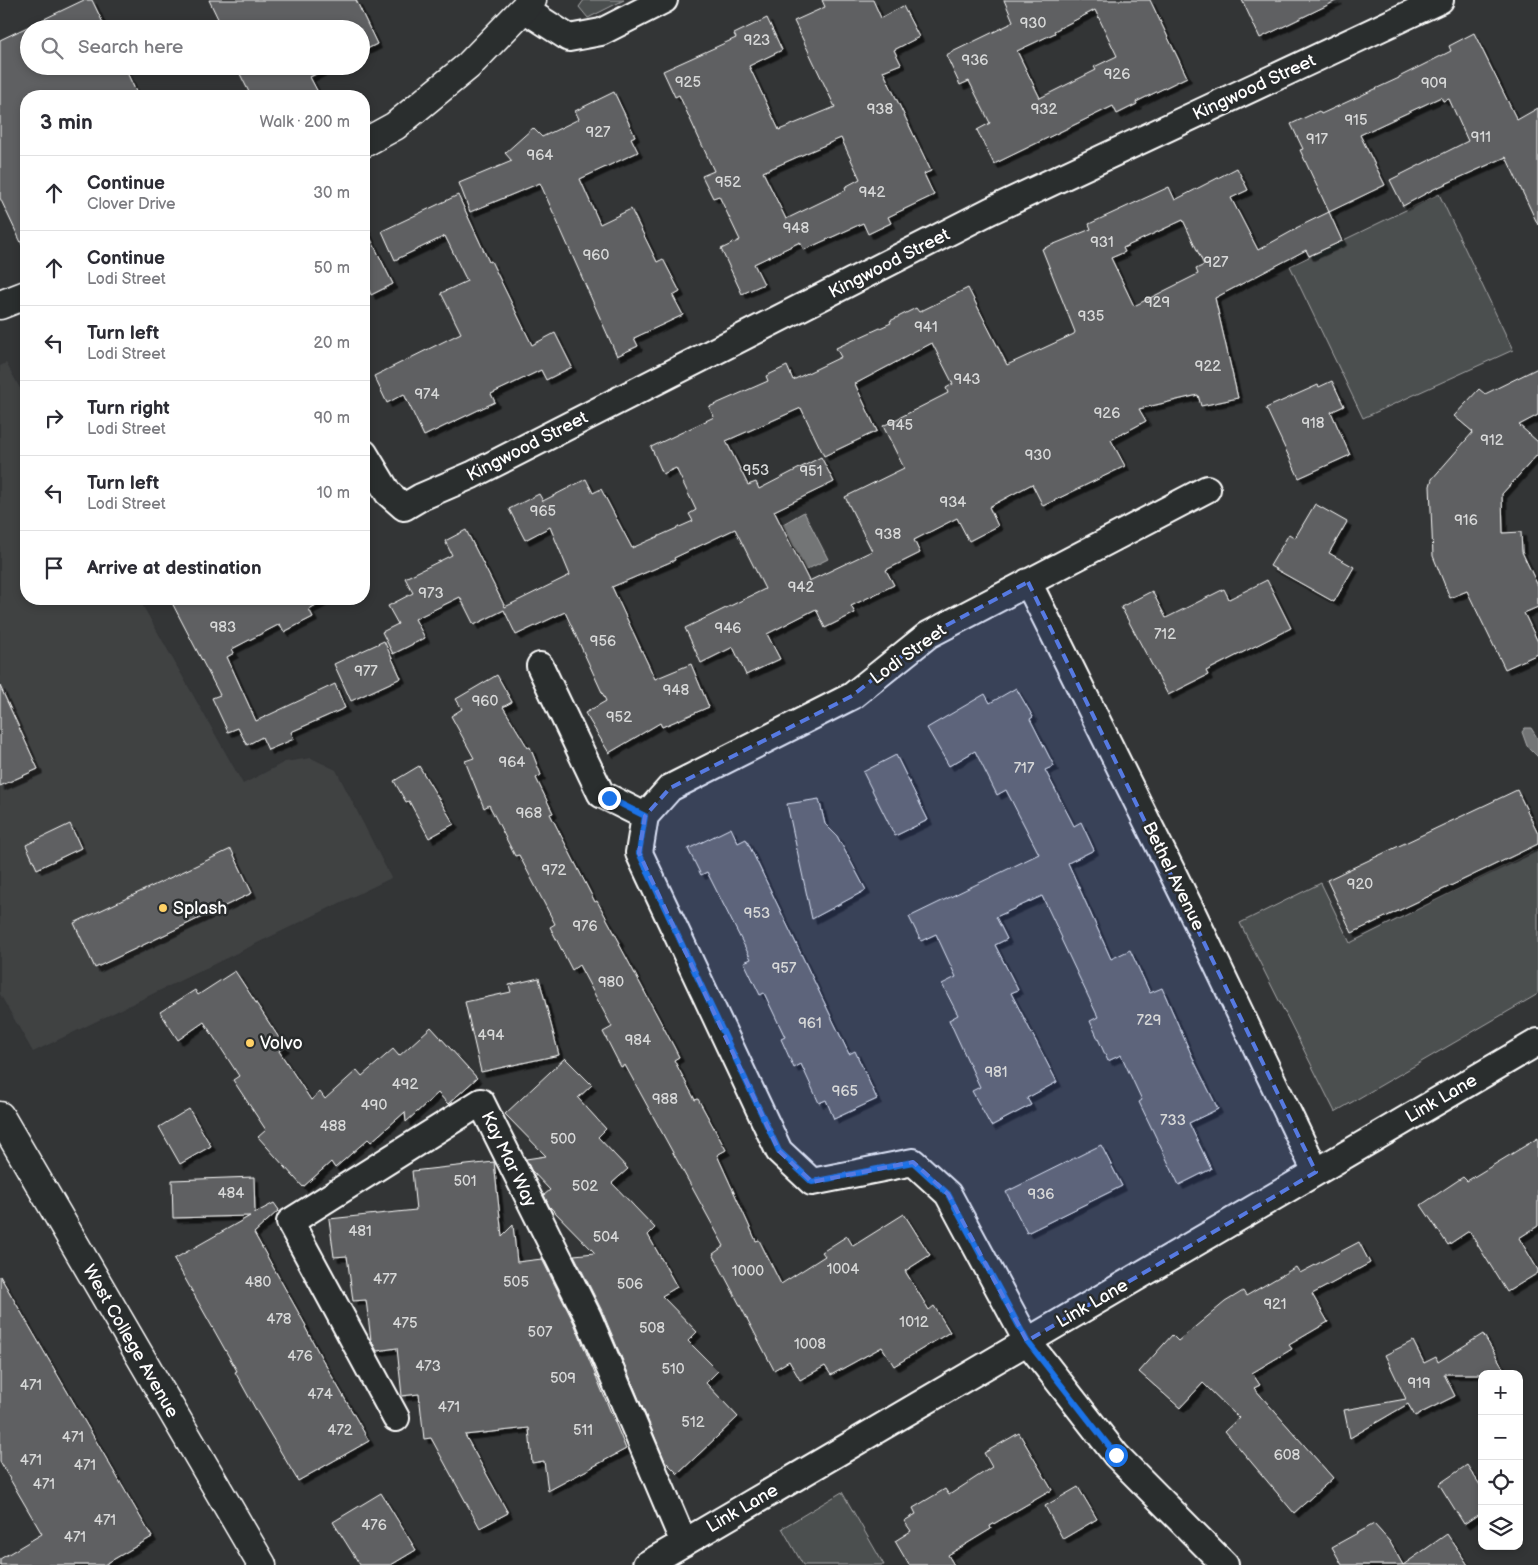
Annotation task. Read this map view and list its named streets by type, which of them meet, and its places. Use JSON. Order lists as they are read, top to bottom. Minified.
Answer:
{"streets":{"main road":["West College Avenue"],"street":["Kingwood Street","Lodi Street","Bethel Avenue","Link Lane","Kay Mar Way"]},"crossings":[["Lodi Street","Bethel Avenue"],["Bethel Avenue","Link Lane"],["Link Lane","Kay Mar Way"]],"places":["Splash","Volvo"],"house_numbers":["930","923","936","926","925","909","938","932","915","927","911","917","964","952","942","948","931","960","927","929","935","941","922","943","974","926","918","945","912","930","953","951","934","965","916","938","942","973","983","946","712","956","977","948","960","952","964","717","968","972","920","953","976","957","980","729","961","494","984","981","492","965","988","490","733","488","500","501","502","484","936","481","504","1004","1000","477","480","505","506","921","478","1012","475","508","507","1008","476","473","510","509","919","471","474","471","512","472","511","471","608","471","471","471","471","476","471"],"page":{"search":"Search here","heading":["3 min","Walk · 200 m"],"list":[["Continue","Clover Drive","30 m"],["Continue","Lodi Street","50 m"],["Turn left","Lodi Street","20 m"],["Turn right","Lodi Street","90 m"],["Turn left","Lodi Street","10 m"],"Arrive at destination"],"map_buttons":["+","−"]}}
